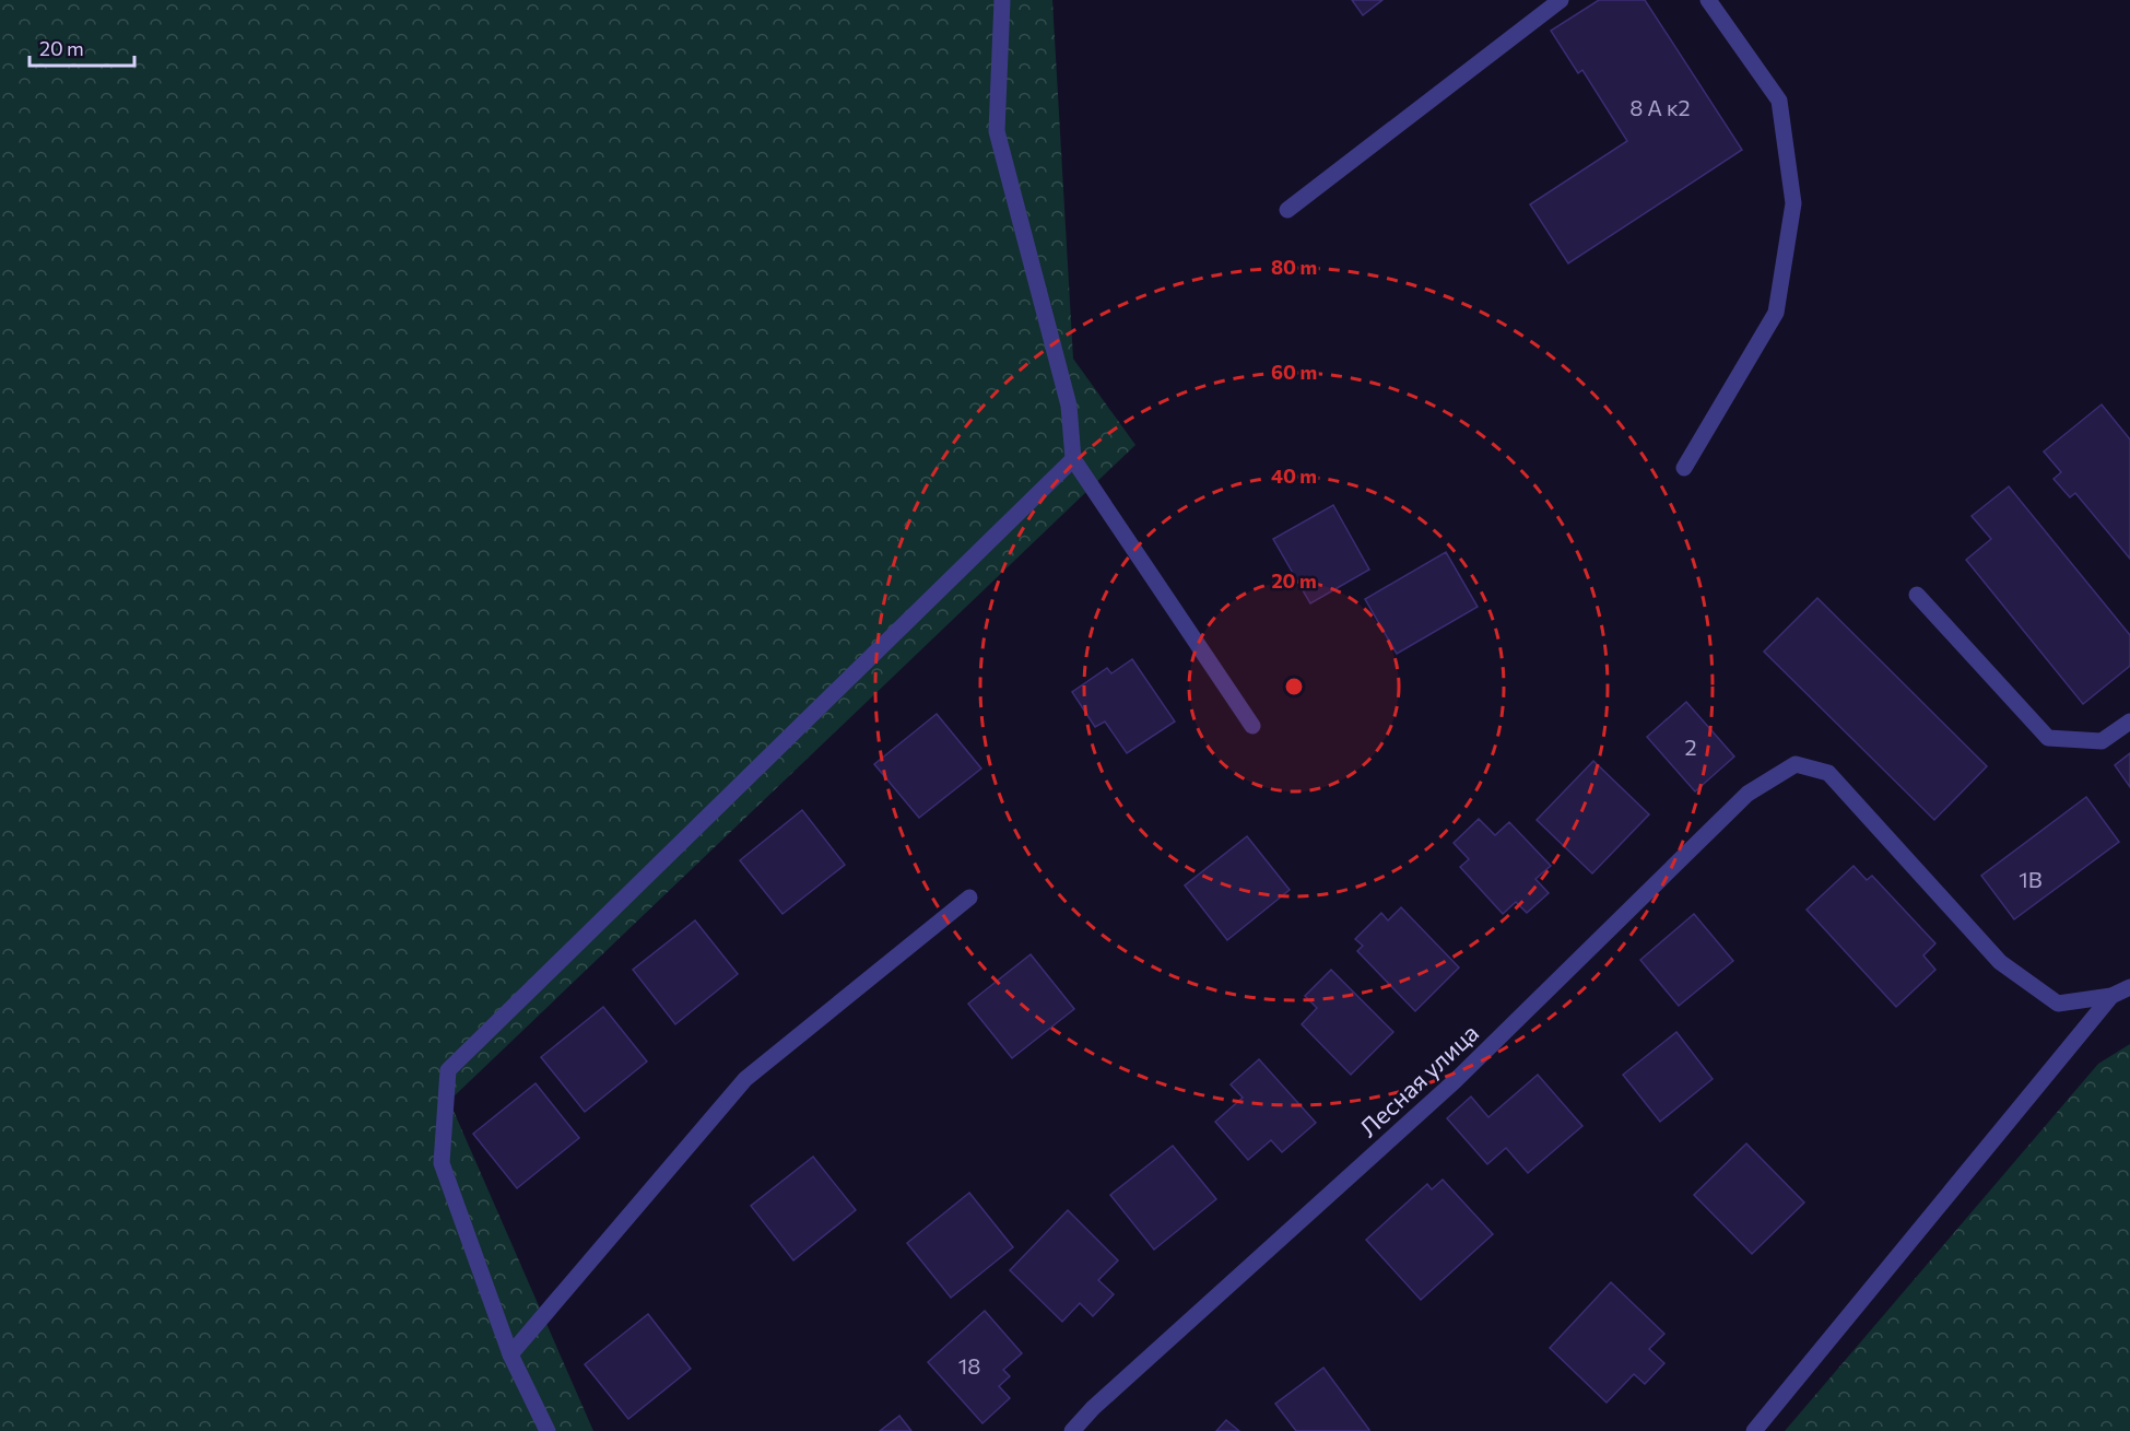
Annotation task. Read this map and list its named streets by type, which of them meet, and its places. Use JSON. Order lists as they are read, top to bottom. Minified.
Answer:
{"streets":{"street":["Лесная улица"]},"house_numbers":["8 А к2","2","1В","18"],"scale_bar":"20 m","rings":["80 m","60 m","40 m","20 m"]}
